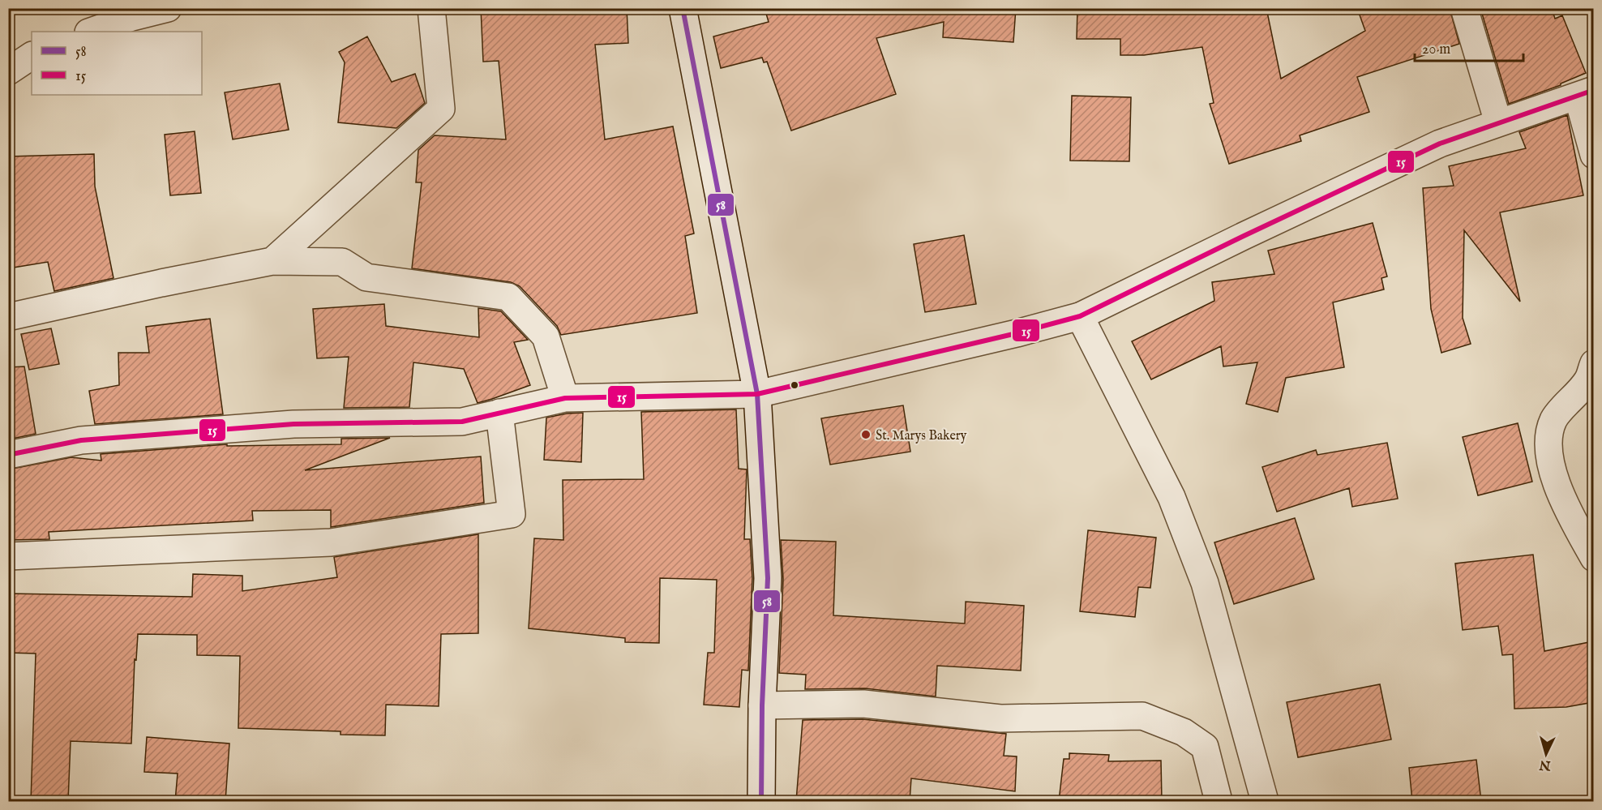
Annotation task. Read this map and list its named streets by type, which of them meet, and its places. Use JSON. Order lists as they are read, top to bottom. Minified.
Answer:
{"places":["St. Marys Bakery"],"lines":["transit line 58","transit line 15"],"legend":["58","15"],"scale_bar":"20 m","north":"bottom"}
